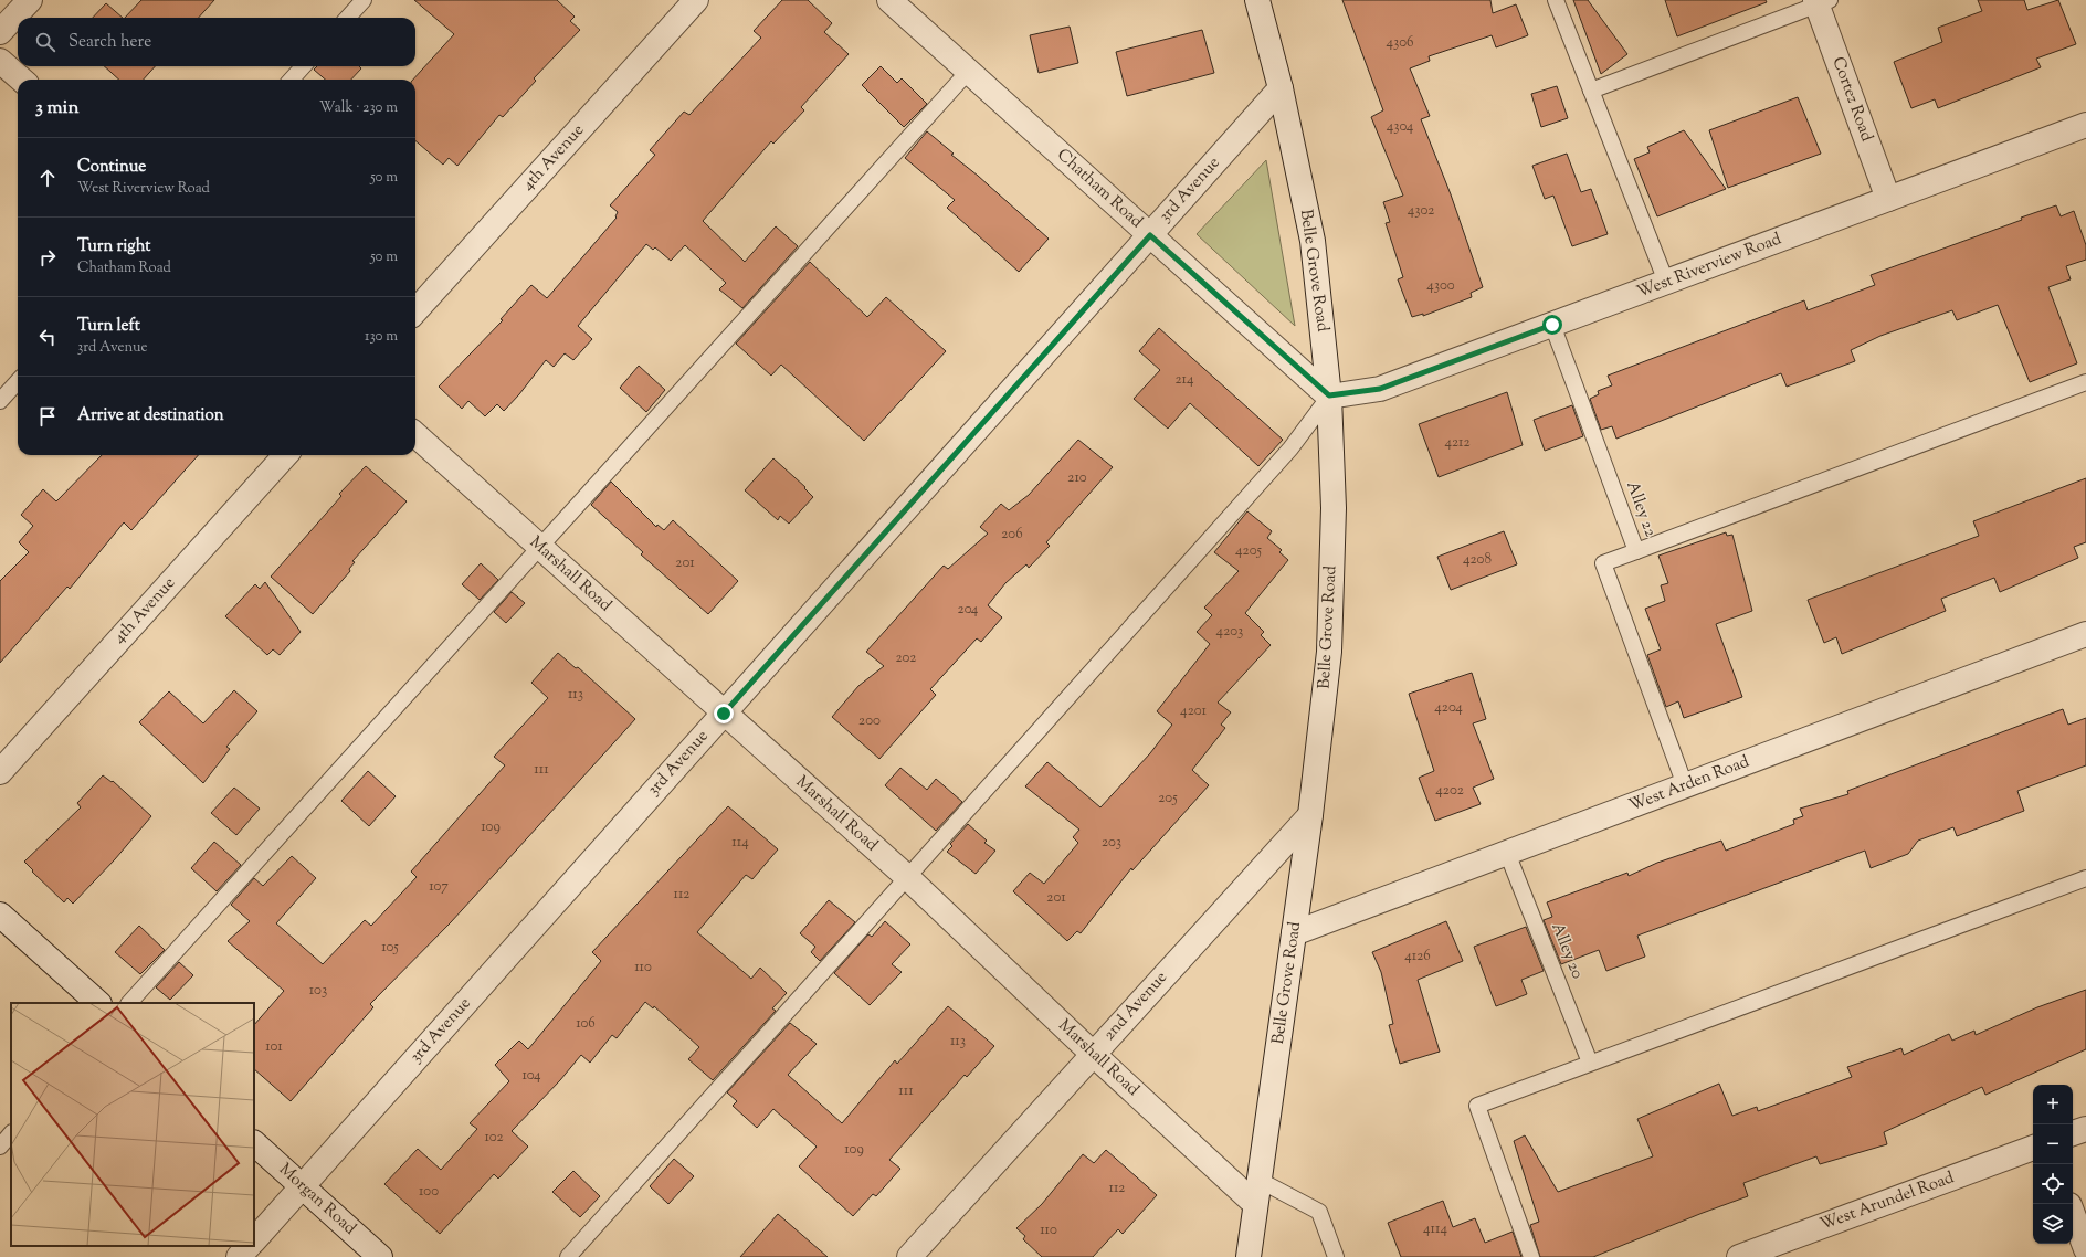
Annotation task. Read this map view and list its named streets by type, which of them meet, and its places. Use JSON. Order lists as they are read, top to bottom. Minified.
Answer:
{"streets":{"street":["Cortez Road","4th Avenue","Chatham Road","3rd Avenue","West Riverview Road","Belle Grove Road","Marshall Road","West Arden Road","2nd Avenue","Morgan Road","West Arundel Road"],"lane":["Alley 22","Alley 20"]},"crossings":[["Cortez Road","West Riverview Road"],["Chatham Road","3rd Avenue"],["Chatham Road","West Riverview Road"],["Chatham Road","Belle Grove Road"],["3rd Avenue","Belle Grove Road"],["3rd Avenue","Marshall Road"],["3rd Avenue","Morgan Road"],["West Riverview Road","Belle Grove Road"],["West Riverview Road","Alley 22"],["Belle Grove Road","Marshall Road"],["Belle Grove Road","West Arden Road"],["Belle Grove Road","2nd Avenue"],["Alley 22","West Arden Road"],["Marshall Road","2nd Avenue"],["West Arden Road","Alley 20"]],"house_numbers":["4306","4304","4302","4300","214","4212","210","206","4205","4208","201","204","4203","202","113","4204","4201","200","111","4202","205","109","114","203","107","112","201","105","4126","110","103","106","113","101","104","111","102","109","112","100","4114","110"],"page":{"search":"Search here","heading":["3 min","Walk · 230 m"],"list":[["Continue","West Riverview Road","50 m"],["Turn right","Chatham Road","50 m"],["Turn left","3rd Avenue","130 m"],"Arrive at destination"],"map_buttons":["+","−"]}}
